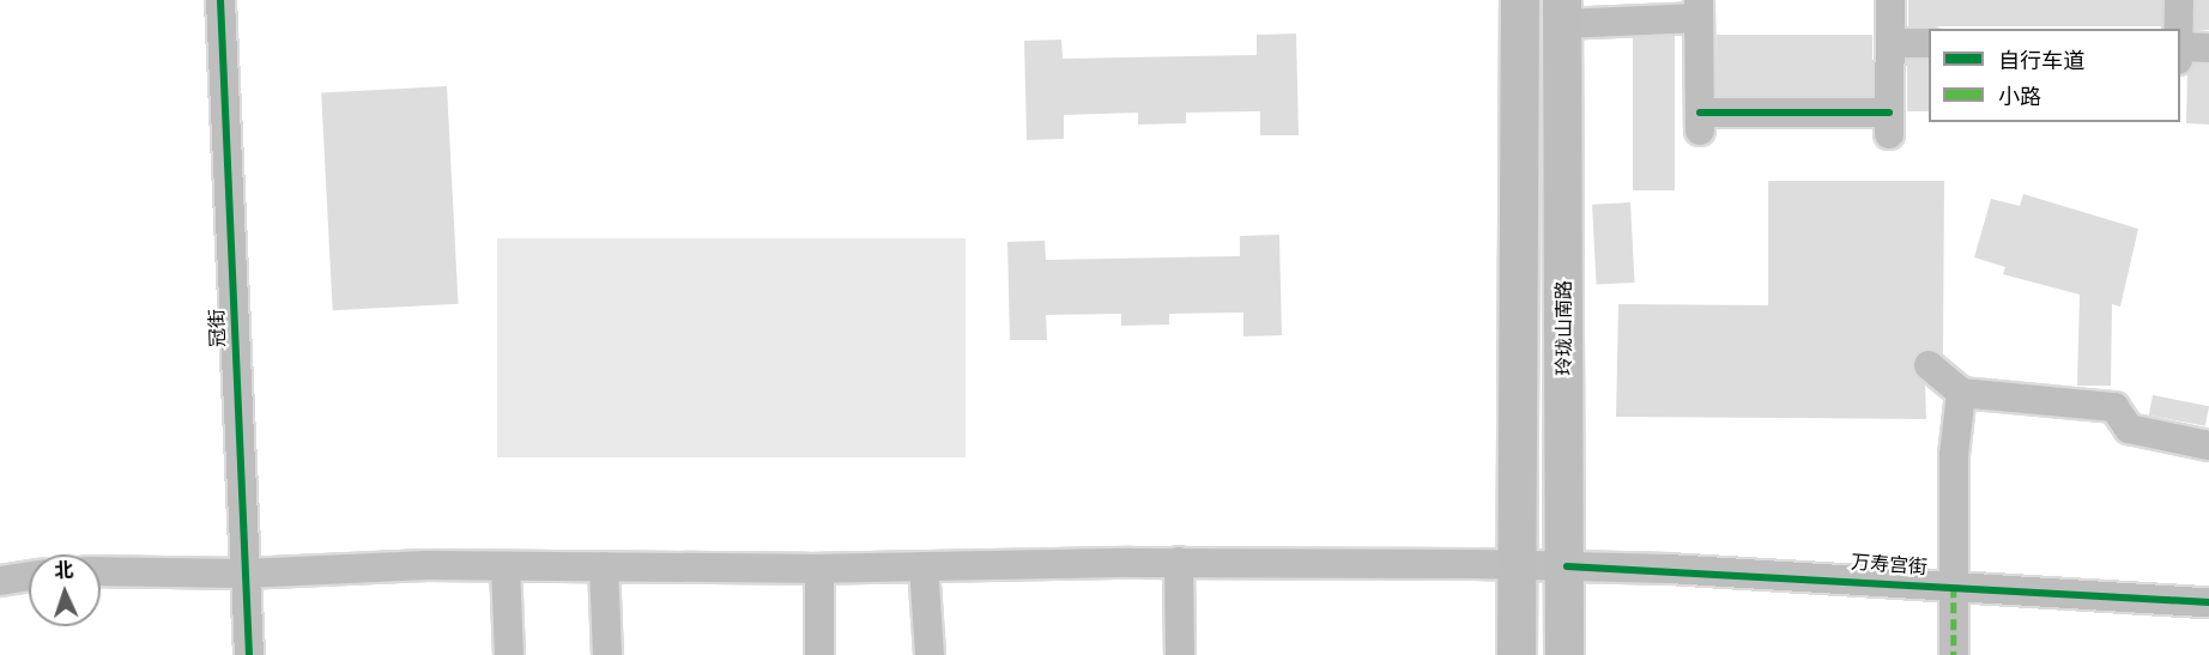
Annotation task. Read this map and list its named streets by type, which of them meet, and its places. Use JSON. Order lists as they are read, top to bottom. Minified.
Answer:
{"streets":{"main road":["玲珑山南路"],"street":["冠街","万寿宫街"]},"crossings":[["冠街","万寿宫街"],["玲珑山南路","万寿宫街"]],"legend":["自行车道","小路"],"north":"top"}
